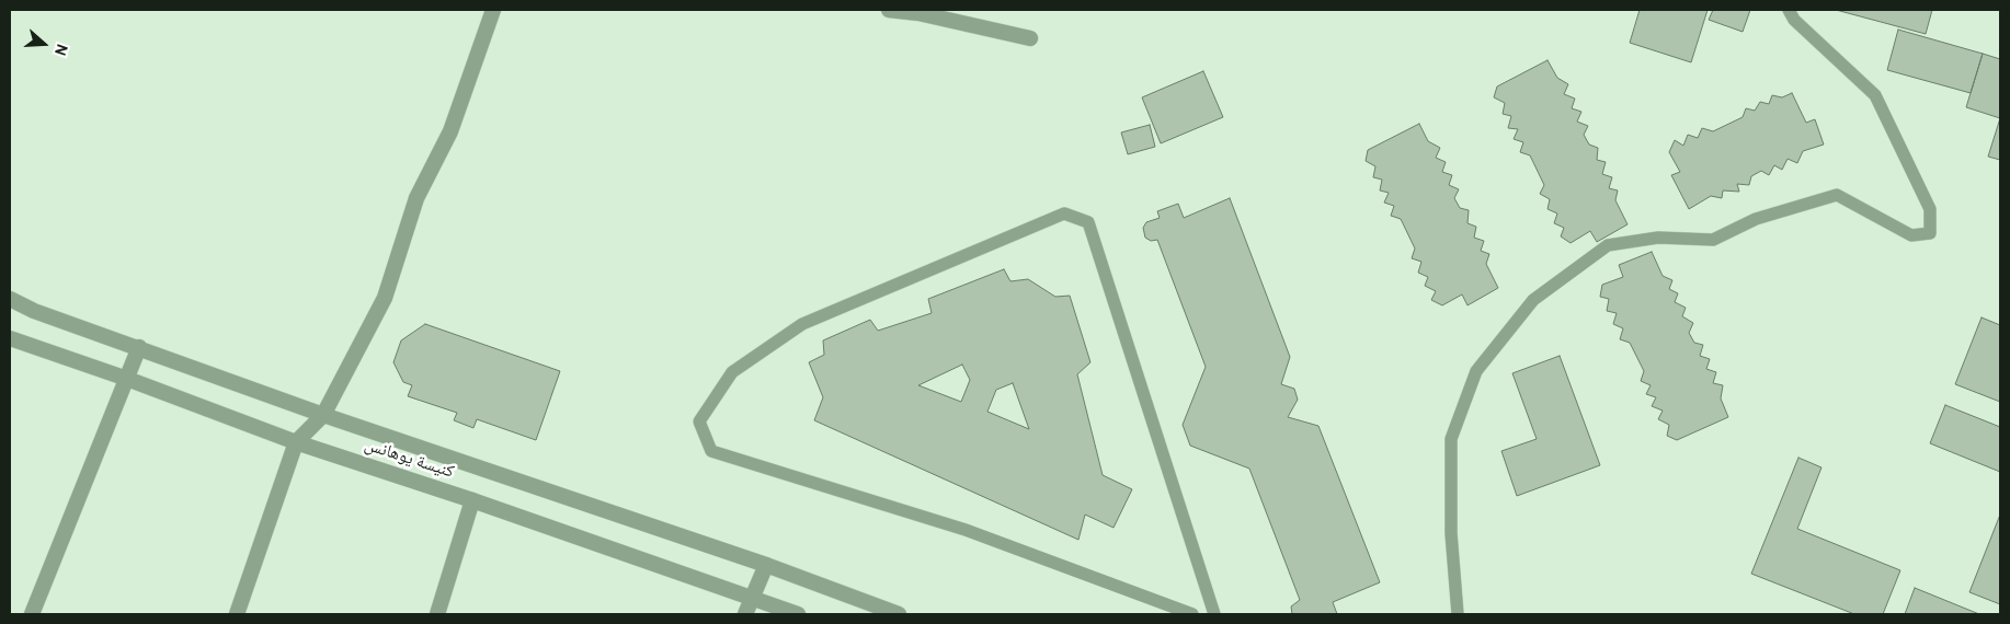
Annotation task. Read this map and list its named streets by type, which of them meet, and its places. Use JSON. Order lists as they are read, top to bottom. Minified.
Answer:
{"streets":{"street":["كنيسة يوهانس"]},"north":"right"}
